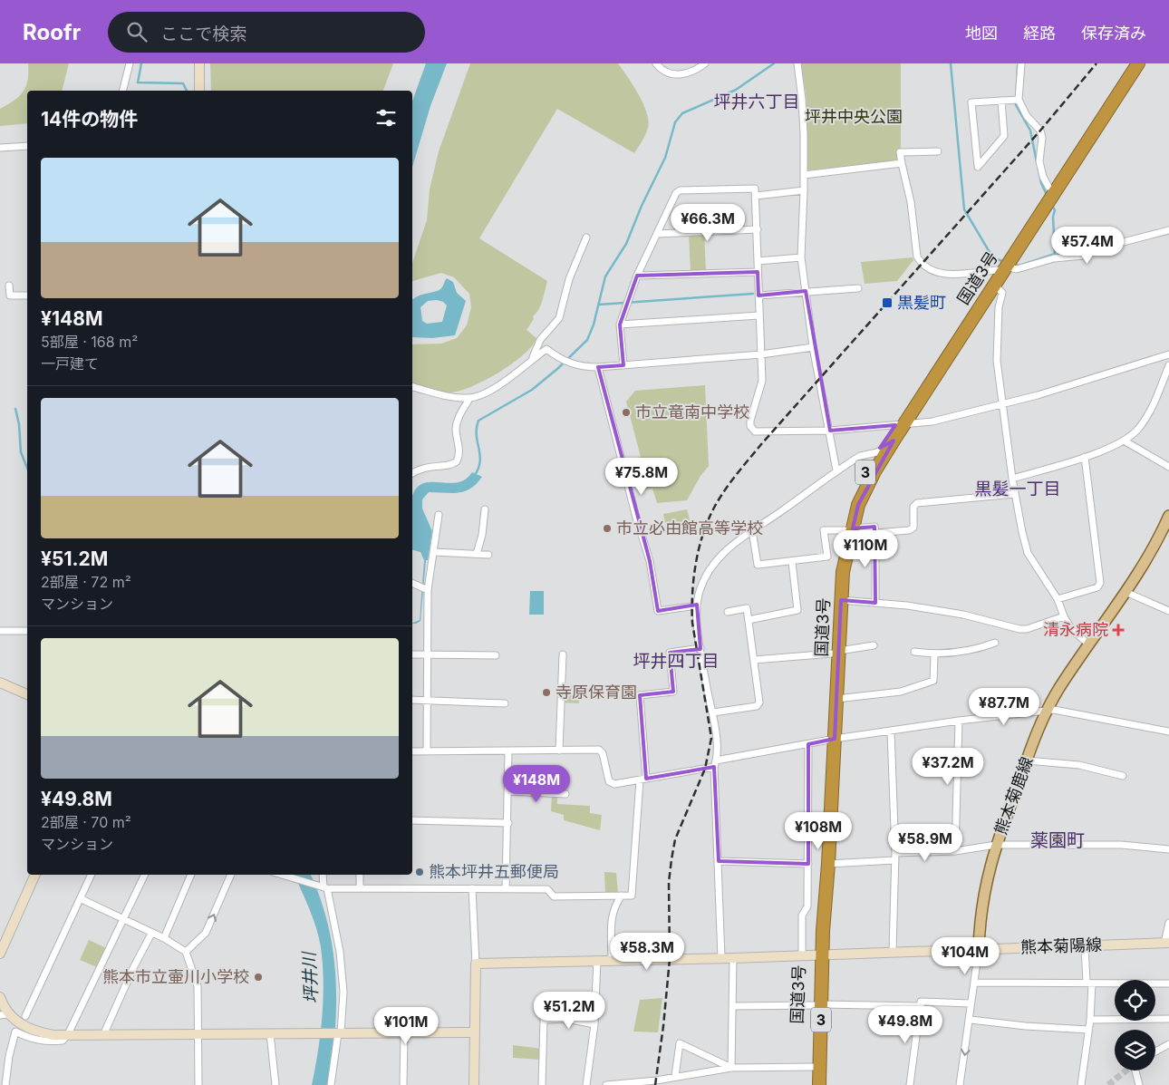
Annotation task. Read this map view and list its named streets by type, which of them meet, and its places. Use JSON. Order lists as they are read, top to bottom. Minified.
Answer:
{"streets":{"highway":["国道3号","3"],"main road":["熊本菊鹿線"],"street":["熊本菊陽線"]},"crossings":[["国道3号","熊本菊陽線"],["熊本菊鹿線","熊本菊陽線"]],"districts":["坪井六丁目","黒髪一丁目","坪井四丁目","薬園町"],"water":["坪井川"],"parks":["坪井中央公園"],"places":{"transit":["黒髪町"],"other":["市立竜南中学校","市立必由館高等学校","寺原保育園","熊本坪井五郵便局","熊本市立壷川小学校"],"health":["清永病院"]},"page":{"header":"Roofr","search":"ここで検索","nav":["地図","経路","保存済み"],"heading":"14件の物件","list":[{"name":"¥148M","note":"5部屋 · 168 m² · 一戸建て"},{"name":"¥51.2M","note":"2部屋 · 72 m² · マンション"},{"name":"¥49.8M","note":"2部屋 · 70 m² · マンション"}],"price":["¥66.3M","¥57.4M","¥75.8M","¥110M","¥87.7M","¥37.2M","¥148M","¥108M","¥58.9M","¥58.3M","¥104M","¥51.2M","¥49.8M","¥101M"]}}
